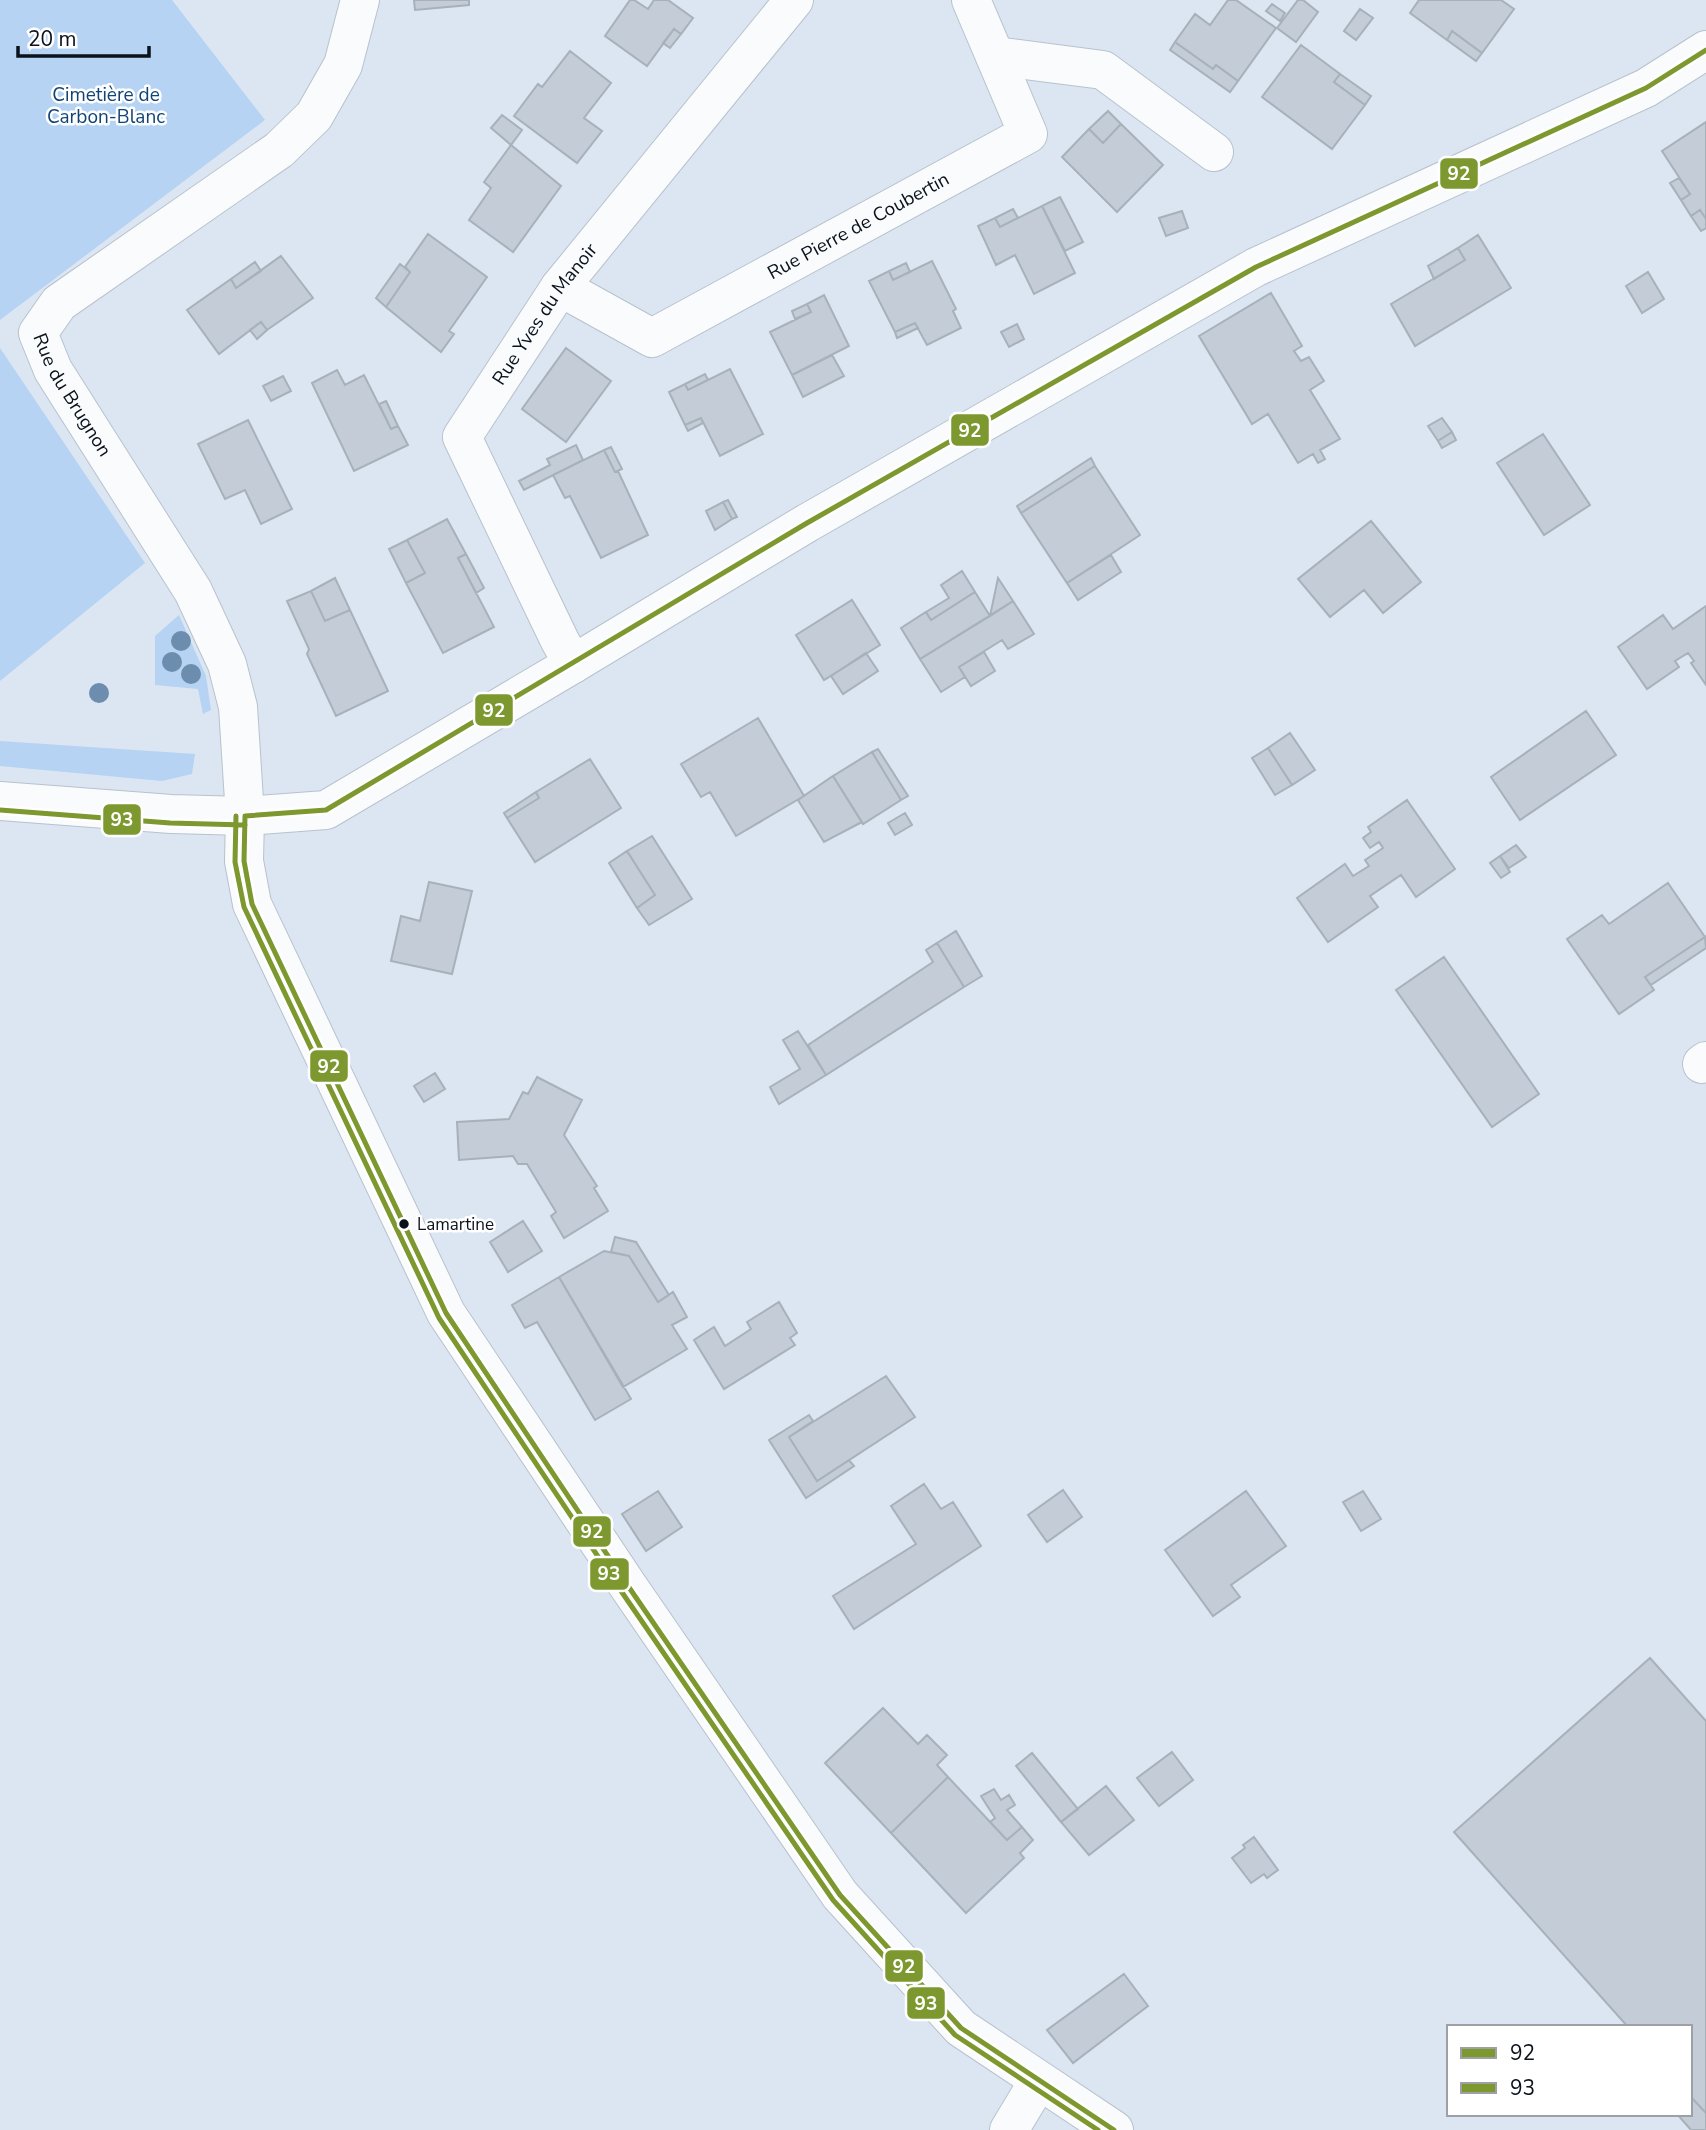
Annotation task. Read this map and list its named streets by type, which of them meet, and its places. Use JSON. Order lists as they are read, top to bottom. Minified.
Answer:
{"streets":{"street":["Rue Pierre de Coubertin","Rue Yves du Manoir","Rue du Brugnon"]},"crossings":[["Rue Pierre de Coubertin","Rue Yves du Manoir"]],"parks":["Cimetière de Carbon-Blanc"],"places":["Lamartine"],"lines":["transit line 92","transit line 93"],"legend":["92","93"],"scale_bar":"20 m"}
